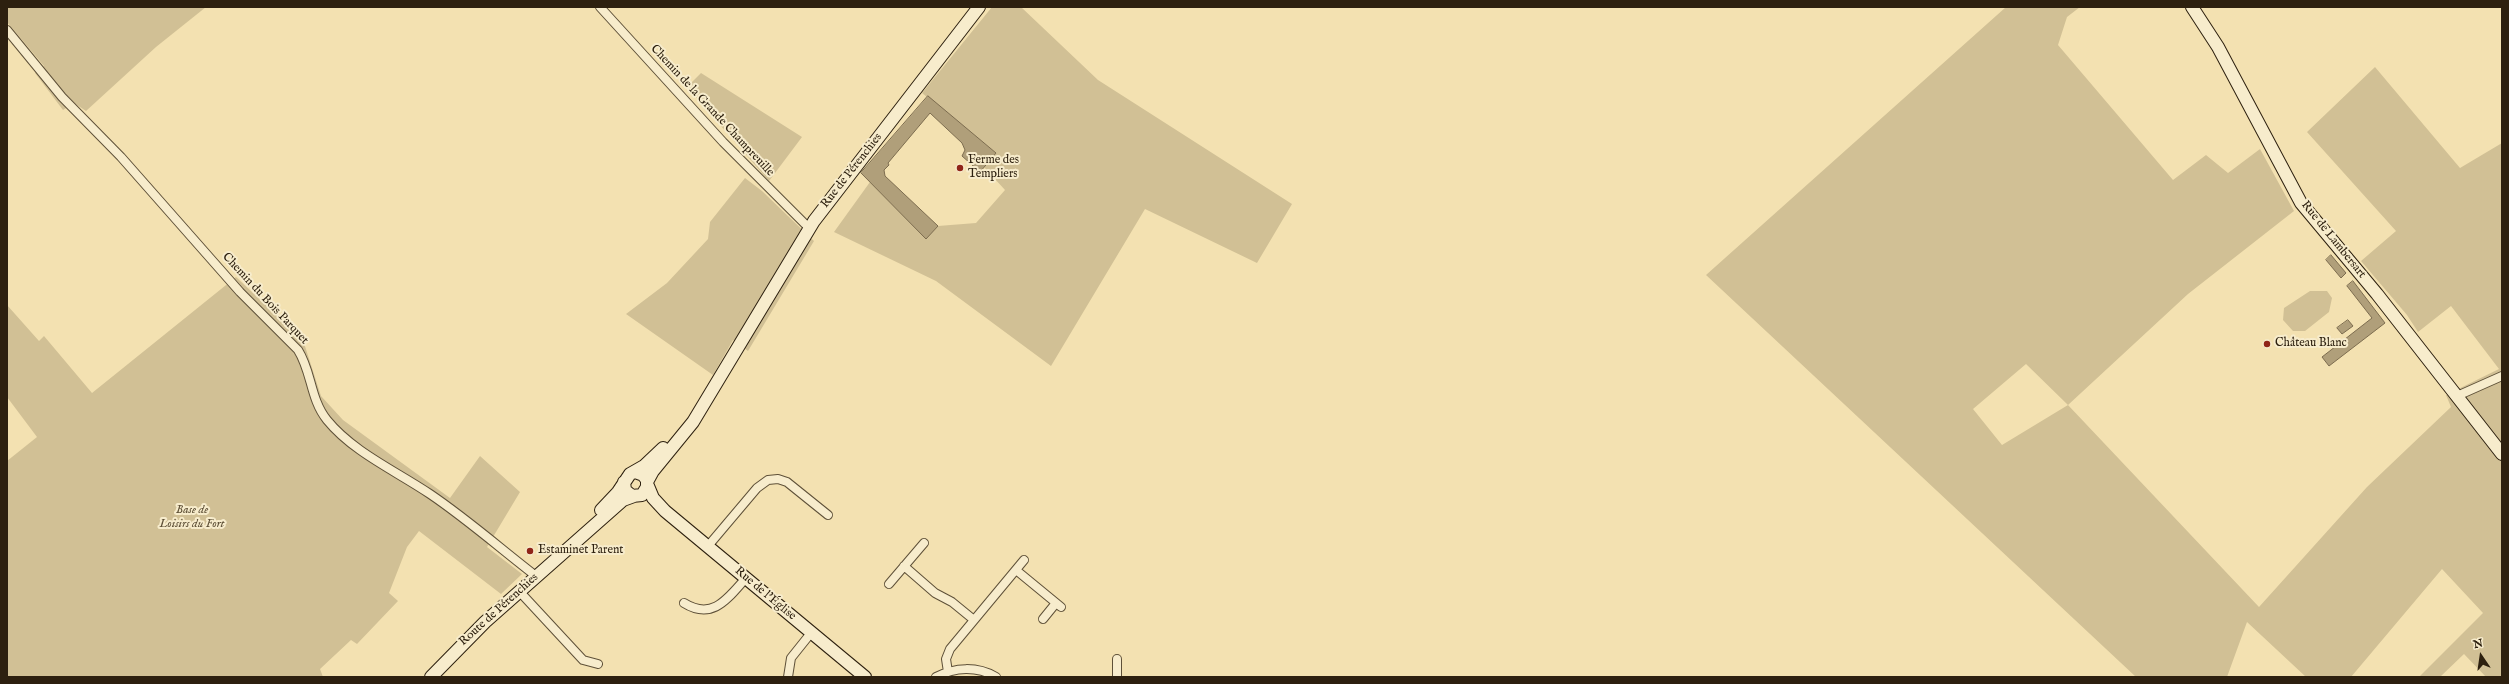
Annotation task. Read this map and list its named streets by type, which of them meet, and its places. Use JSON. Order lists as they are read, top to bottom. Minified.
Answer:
{"streets":{"main road":["Rue de Pérenchies","Rue de Lambersart","Rue de l'Église","Route de Pérenchies"],"street":["Chemin de la Grande Champreuille","Chemin du Bois Parquet"]},"crossings":[["Chemin de la Grande Champreuille","Rue de Pérenchies"],["Rue de Pérenchies","Route de Pérenchies"],["Chemin du Bois Parquet","Route de Pérenchies"],["Rue de l'Église","Route de Pérenchies"]],"parks":["Base de Loisirs du Fort"],"places":["Ferme des Templiers","Château Blanc","Estaminet Parent"],"north":"top"}
